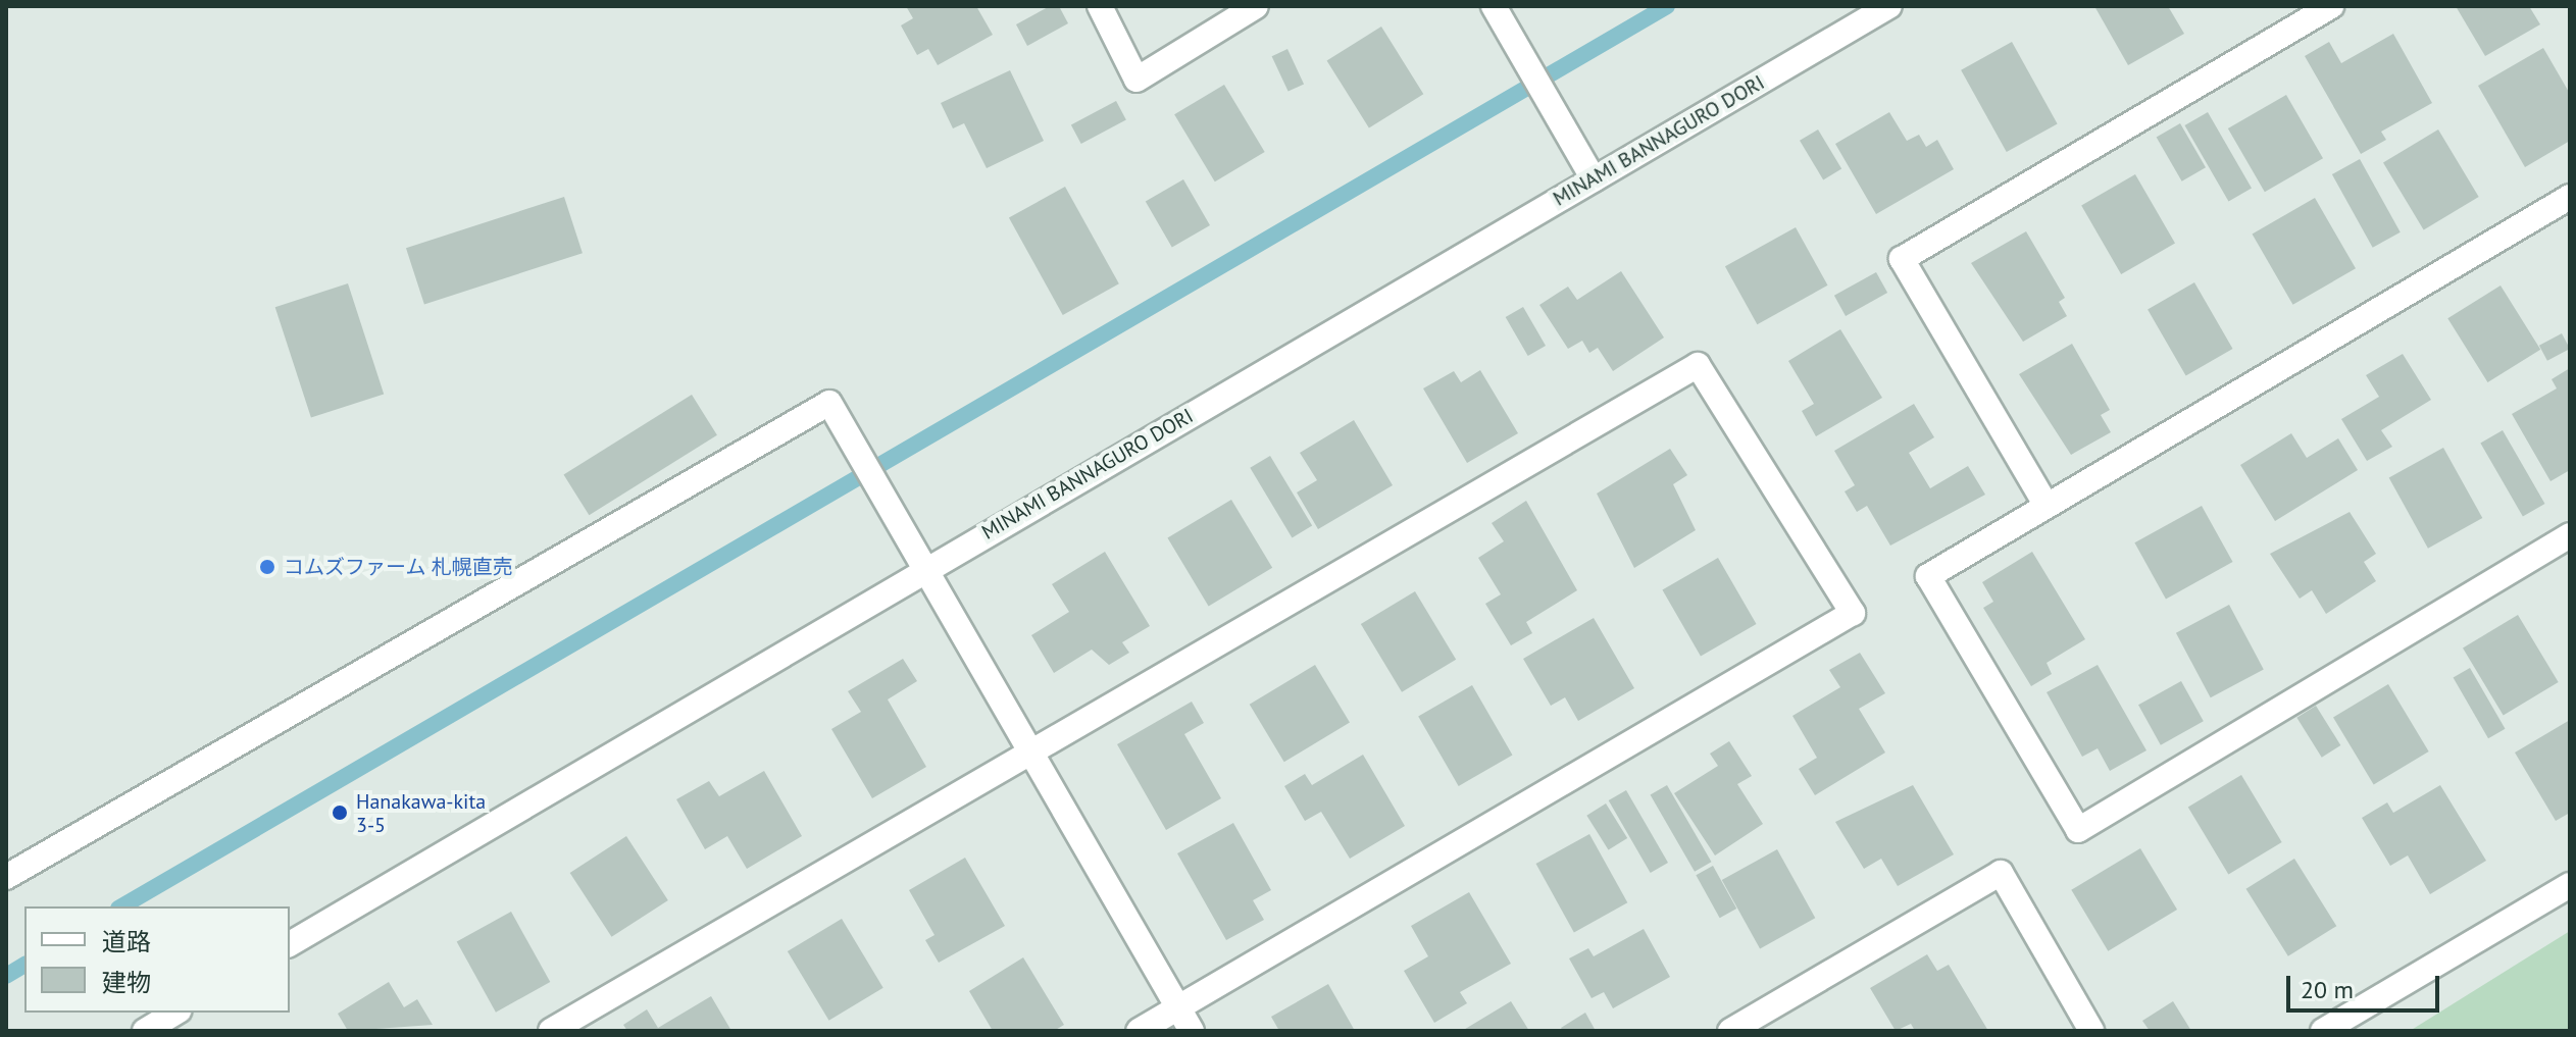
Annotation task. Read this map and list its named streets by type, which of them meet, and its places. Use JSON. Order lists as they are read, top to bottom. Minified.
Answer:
{"streets":{"street":["MINAMI BANNAGURO DORI"]},"places":["コムズファーム 札幌直売","Hanakawa-kita 3-5"],"legend":["道路","建物"],"scale_bar":"20 m"}
